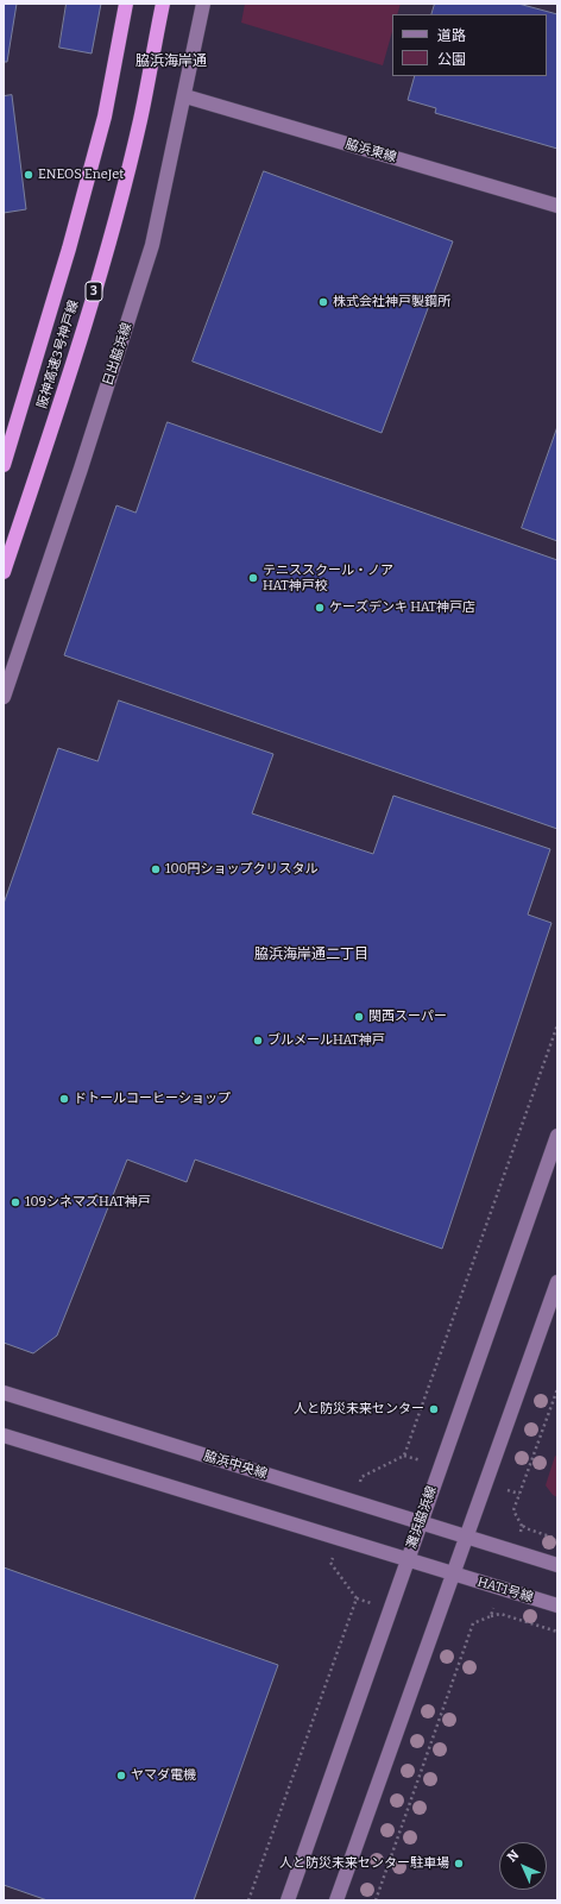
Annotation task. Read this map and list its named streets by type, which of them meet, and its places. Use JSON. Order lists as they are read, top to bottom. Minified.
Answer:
{"streets":{"highway":["3","阪神高速3号神戸線"],"street":["脇浜東線","日出脇浜線","脇浜中央線","灘浜脇浜線","HAT1号線"]},"crossings":[["脇浜東線","日出脇浜線"],["脇浜中央線","灘浜脇浜線"]],"districts":["脇浜海岸通","脇浜海岸通二丁目"],"places":["ENEOS EneJet","株式会社神戸製鋼所","テニススクール・ノア HAT神戸校","ケーズデンキ HAT神戸店","100円ショップクリスタル","関西スーパー","ブルメールHAT神戸","ドトールコーヒーショップ","109シネマズHAT神戸","人と防災未来センター","ヤマダ電機","人と防災未来センター駐車場"],"legend":["道路","公園"],"north":"top left"}
